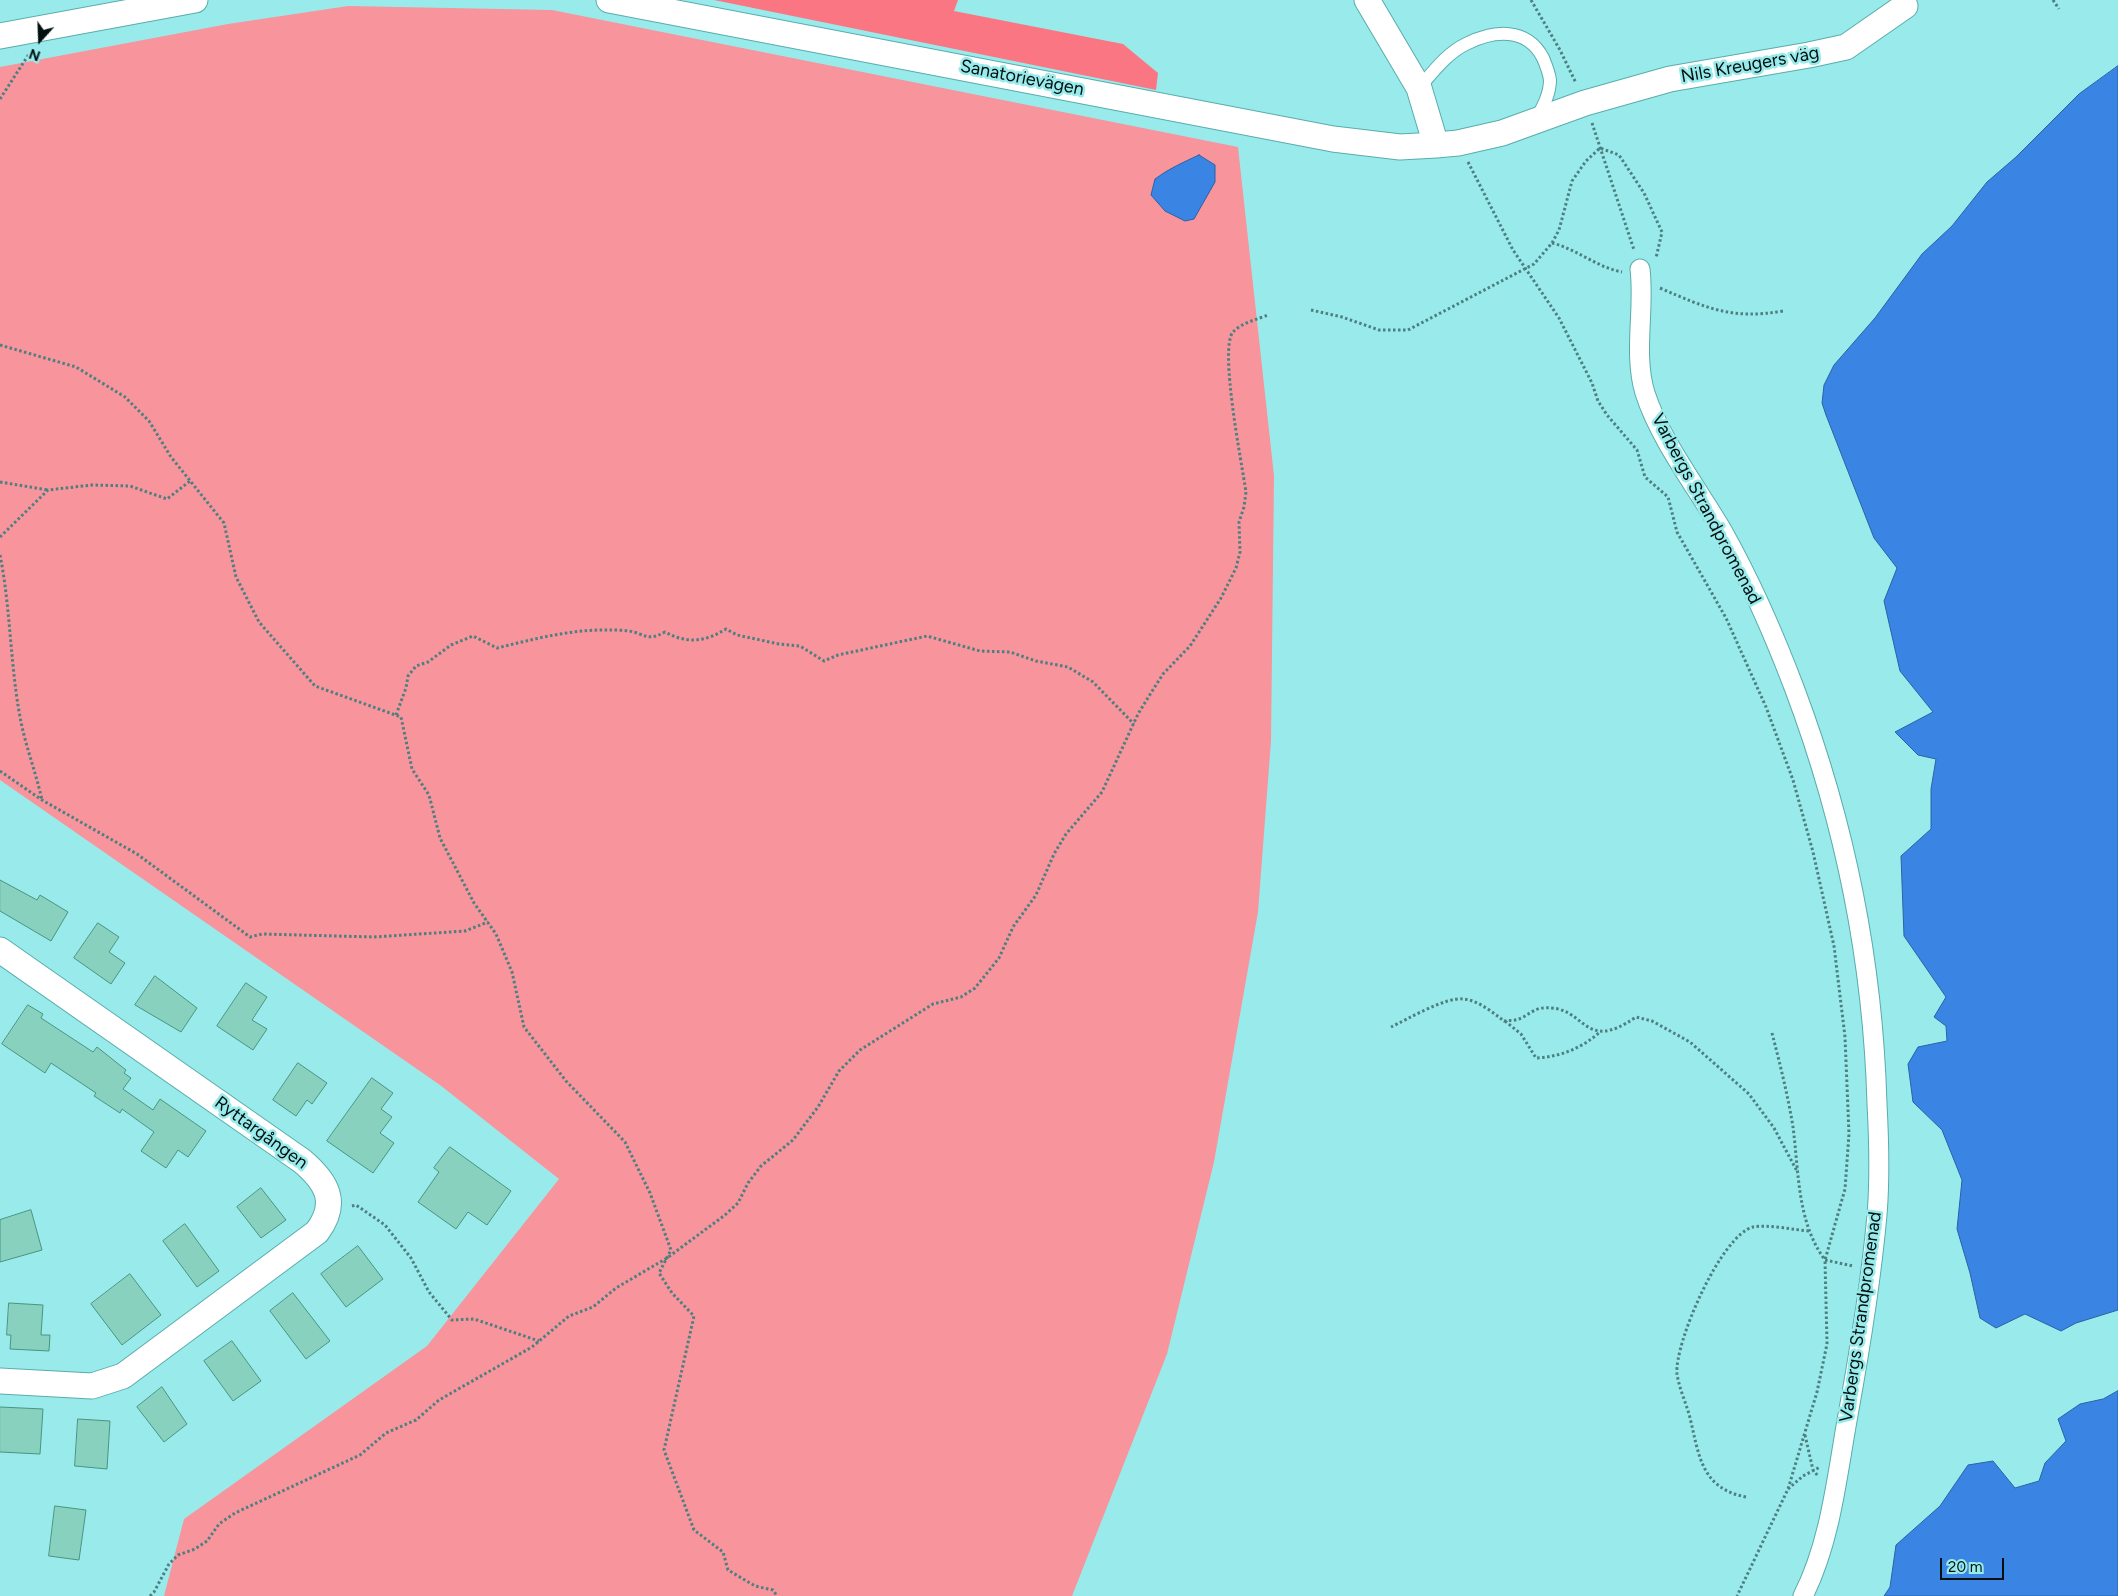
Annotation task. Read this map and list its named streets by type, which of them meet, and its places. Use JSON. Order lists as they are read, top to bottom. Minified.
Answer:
{"streets":{"street":["Nils Kreugers väg","Sanatorievägen","Varbergs Strandpromenad","Ryttargången"]},"crossings":[["Nils Kreugers väg","Sanatorievägen"]],"scale_bar":"20 m","north":"bottom"}
